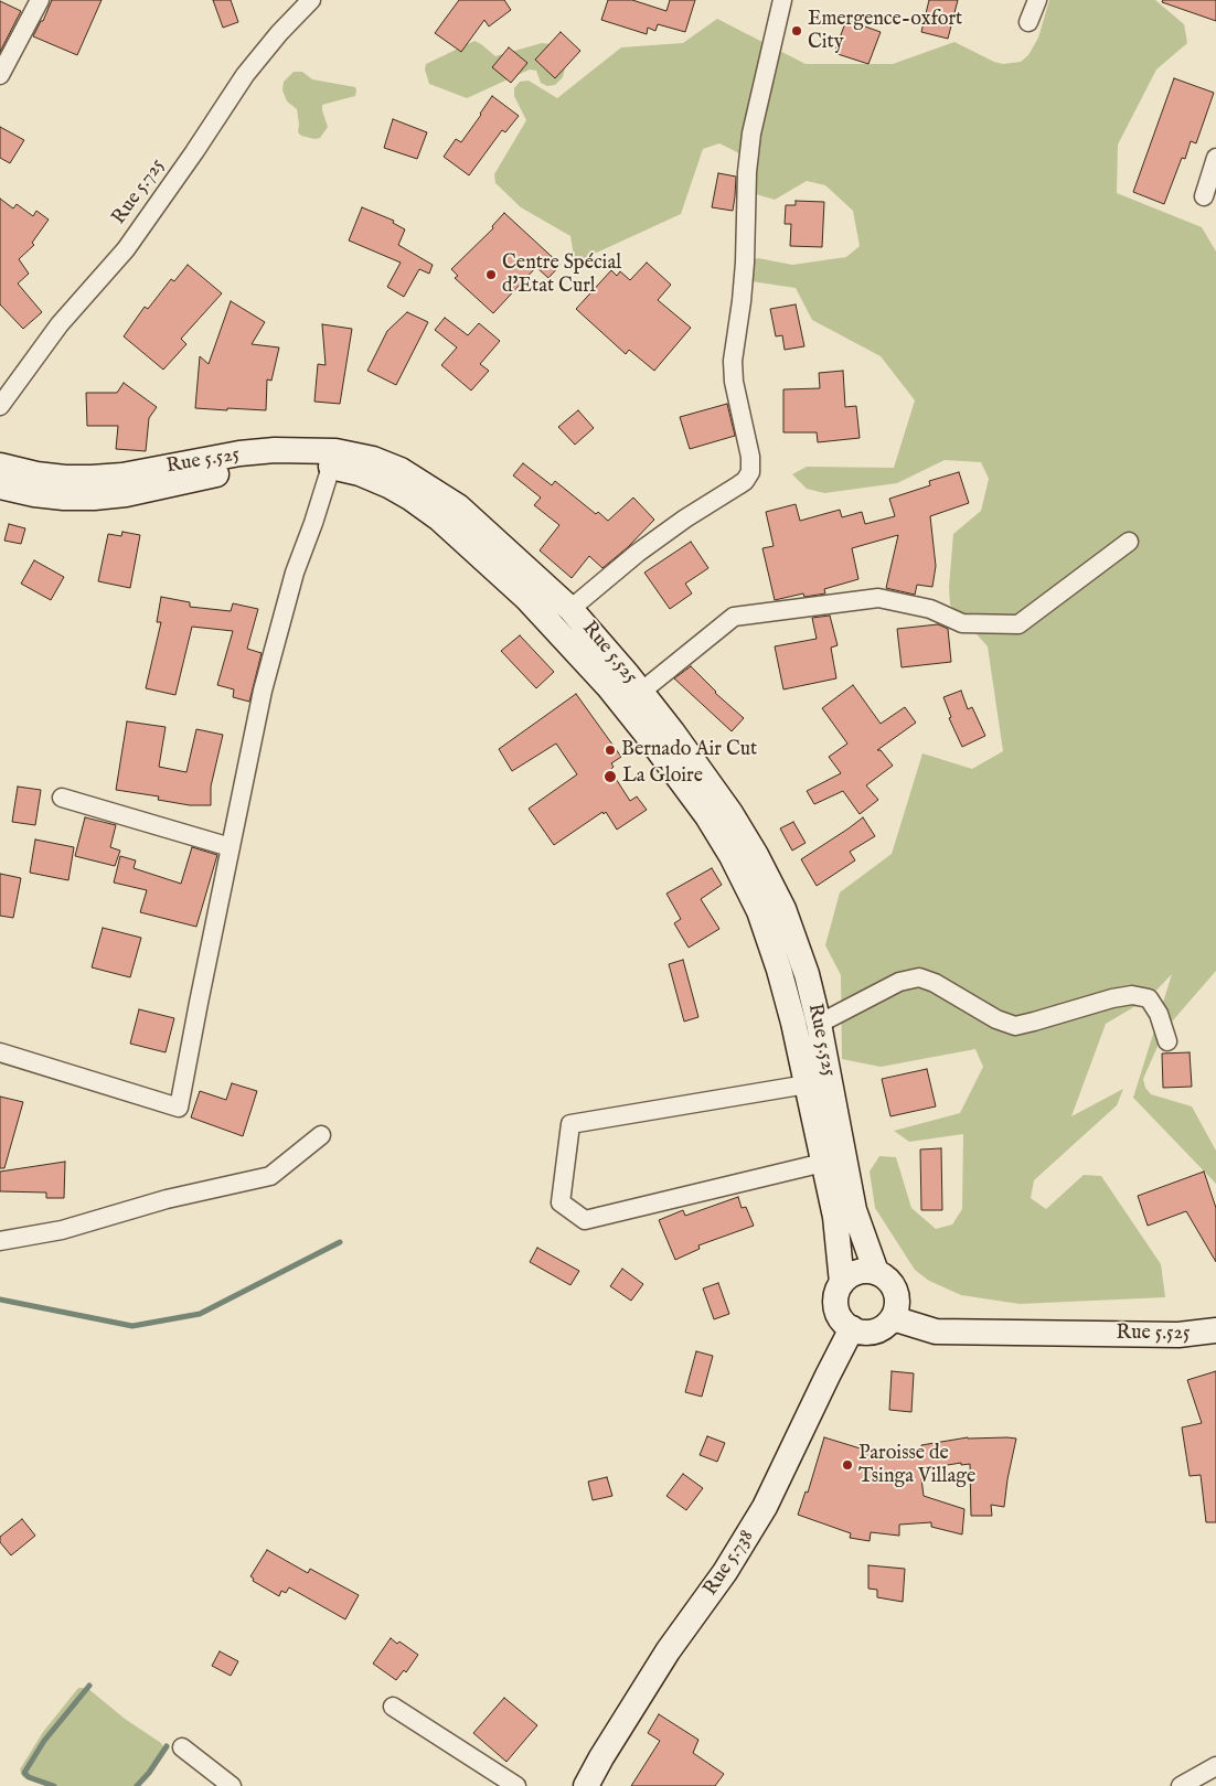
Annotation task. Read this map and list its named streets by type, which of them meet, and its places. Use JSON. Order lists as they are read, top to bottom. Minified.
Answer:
{"streets":{"street":["Rue 5.725","Rue 5.525","Rue 5.738"]},"crossings":[["Rue 5.525","Rue 5.738"]],"places":["Emergence-oxfort City","Centre Spécial d'Etat Curl","Bernado Air Cut","La Gloire","Paroisse de Tsinga Village"]}
